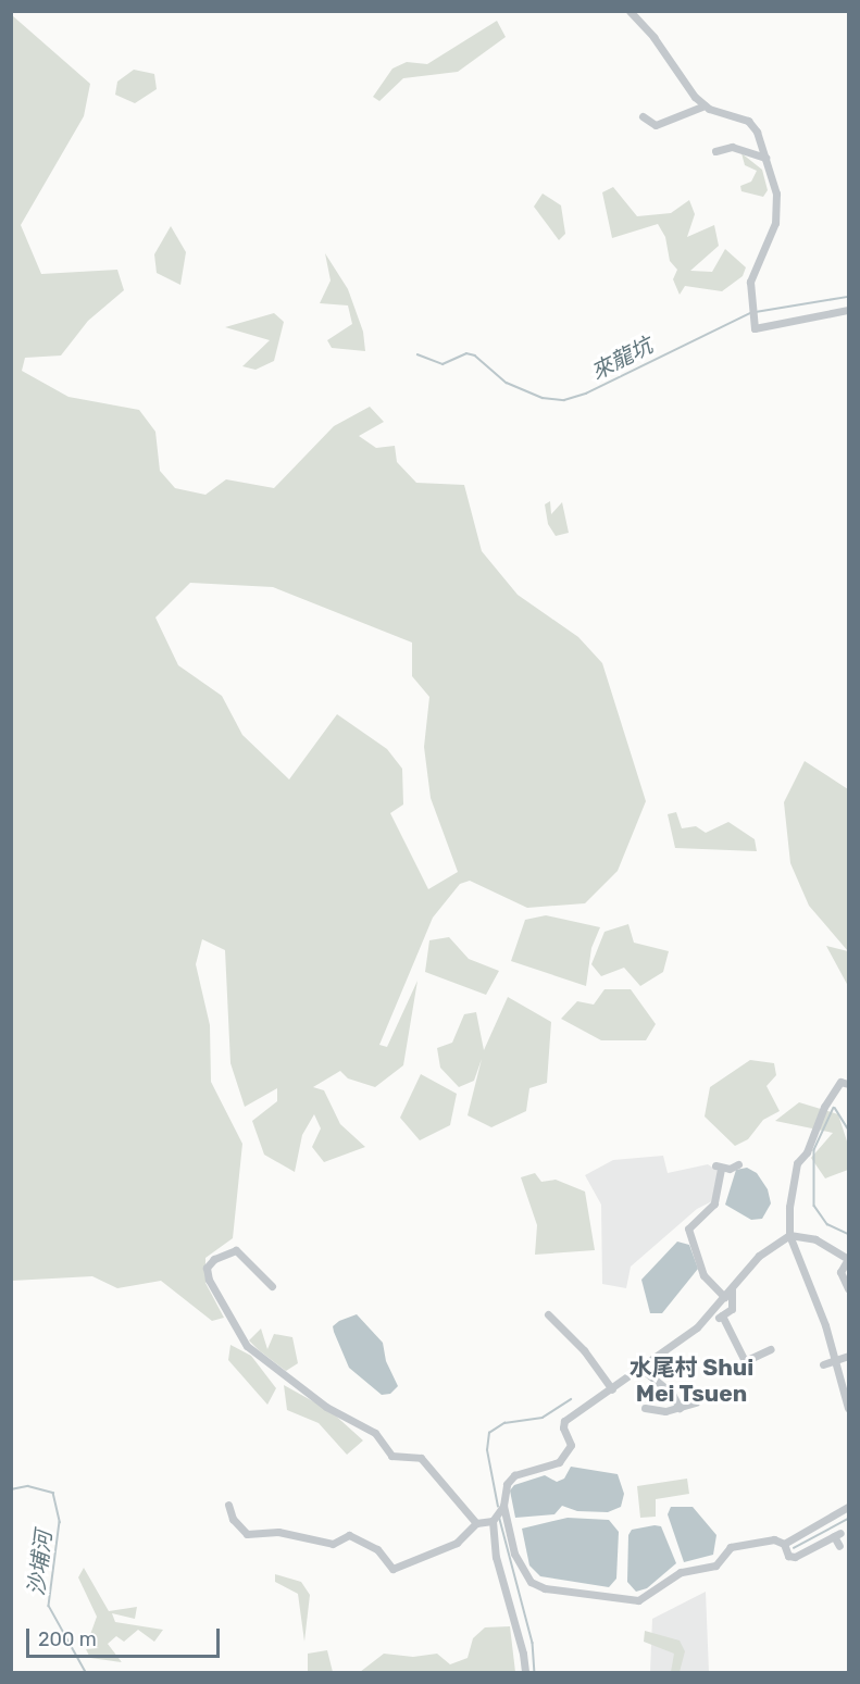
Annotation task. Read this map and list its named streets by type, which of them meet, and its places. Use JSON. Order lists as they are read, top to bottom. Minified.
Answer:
{"districts":["水尾村 Shui Mei Tsuen"],"water":["來龍坑","沙埔河"],"scale_bar":"200 m"}
